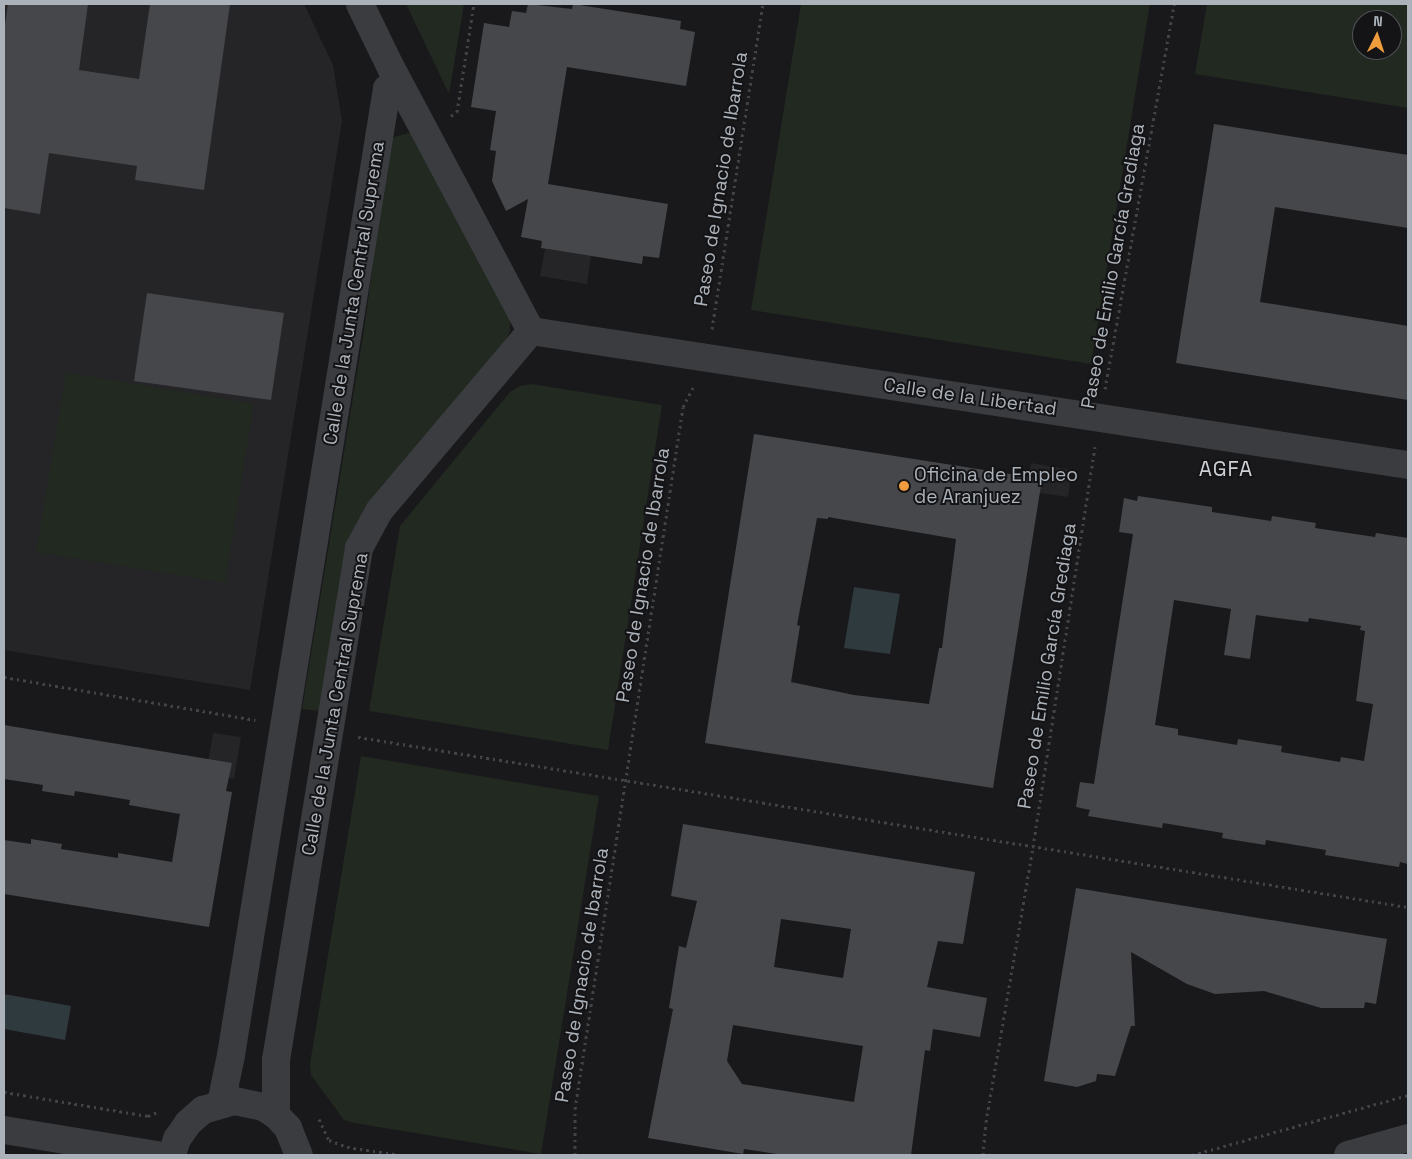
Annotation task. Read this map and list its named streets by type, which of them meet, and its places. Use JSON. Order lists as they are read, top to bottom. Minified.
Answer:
{"streets":{"street":["Calle de la Junta Central Suprema","Calle de la Libertad"],"path":["Paseo de Ignacio de Ibarrola","Paseo de Emilio García Grediaga"]},"crossings":[["Paseo de Ignacio de Ibarrola","Calle de la Libertad"],["Paseo de Emilio García Grediaga","Calle de la Libertad"],["Calle de la Junta Central Suprema","Calle de la Libertad"]],"districts":["AGFA"],"places":["Oficina de Empleo de Aranjuez"],"north":"top"}
